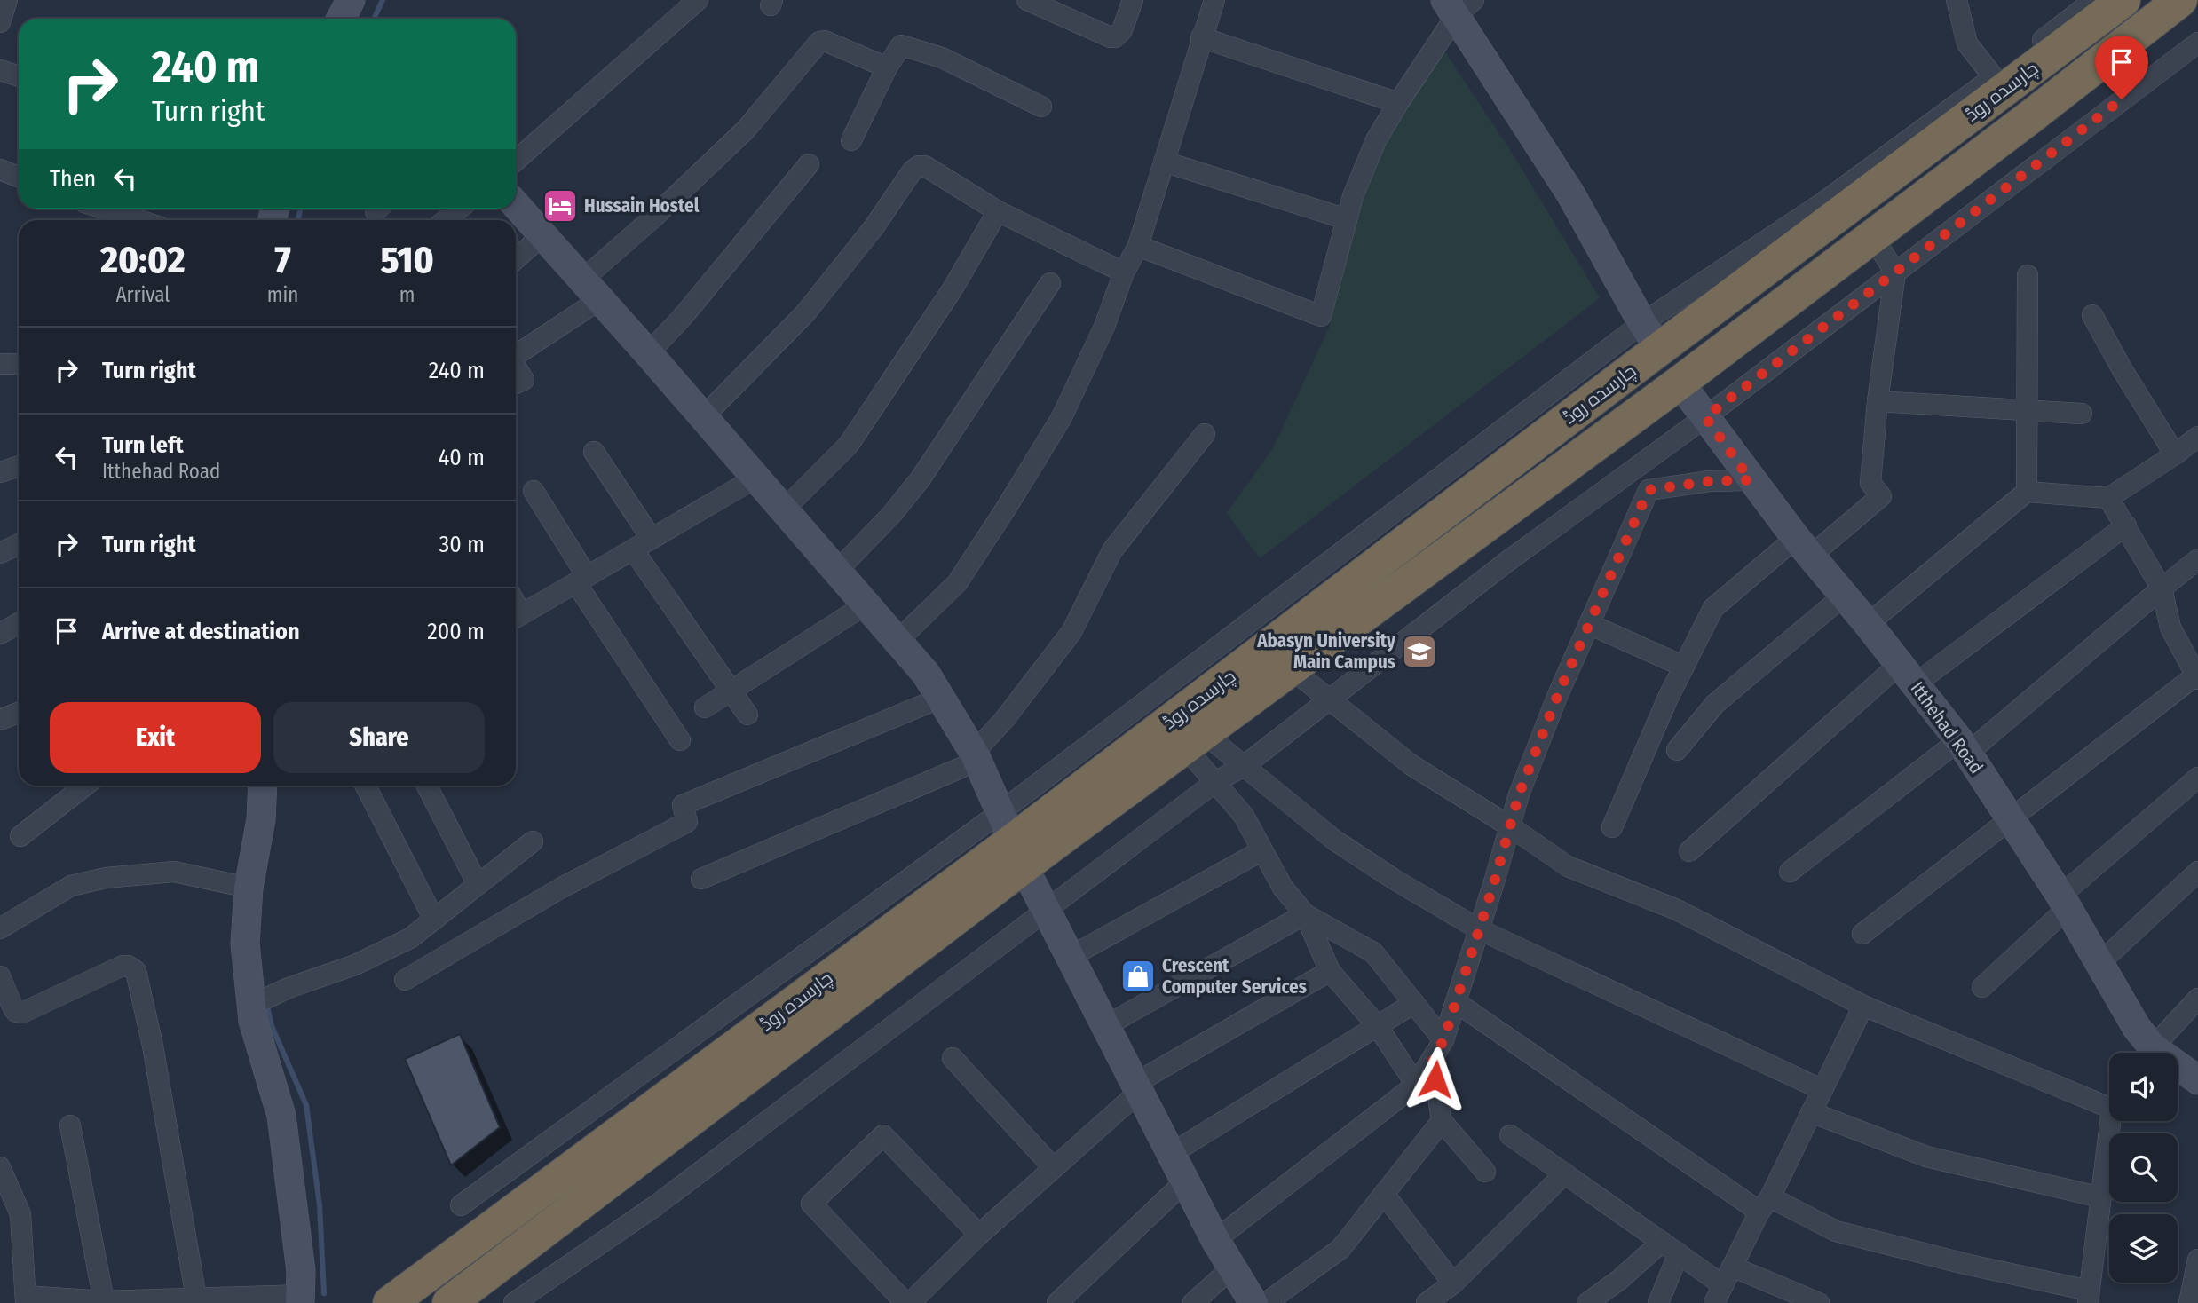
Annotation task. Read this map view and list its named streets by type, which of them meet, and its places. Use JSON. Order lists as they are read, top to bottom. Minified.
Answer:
{"streets":{"highway":["چارسدہ روڈ"],"street":["Itthehad Road"]},"crossings":[["چارسدہ روڈ","Itthehad Road"]],"places":{"hotel":["Hussain Hostel"],"school or university":["Abasyn University Main Campus"],"shop":["Crescent Computer Services"]},"page":{"turn":["240 m","Turn right"],"then":"Then","eta":["20:02","Arrival","7","min","510","m"],"list":[{"name":"Turn right","value":"240 m"},{"name":"Turn left","note":"Itthehad Road","value":"40 m"},{"name":"Turn right","value":"30 m"},{"name":"Arrive at destination","value":"200 m"}],"buttons":["Exit","Share"]}}
